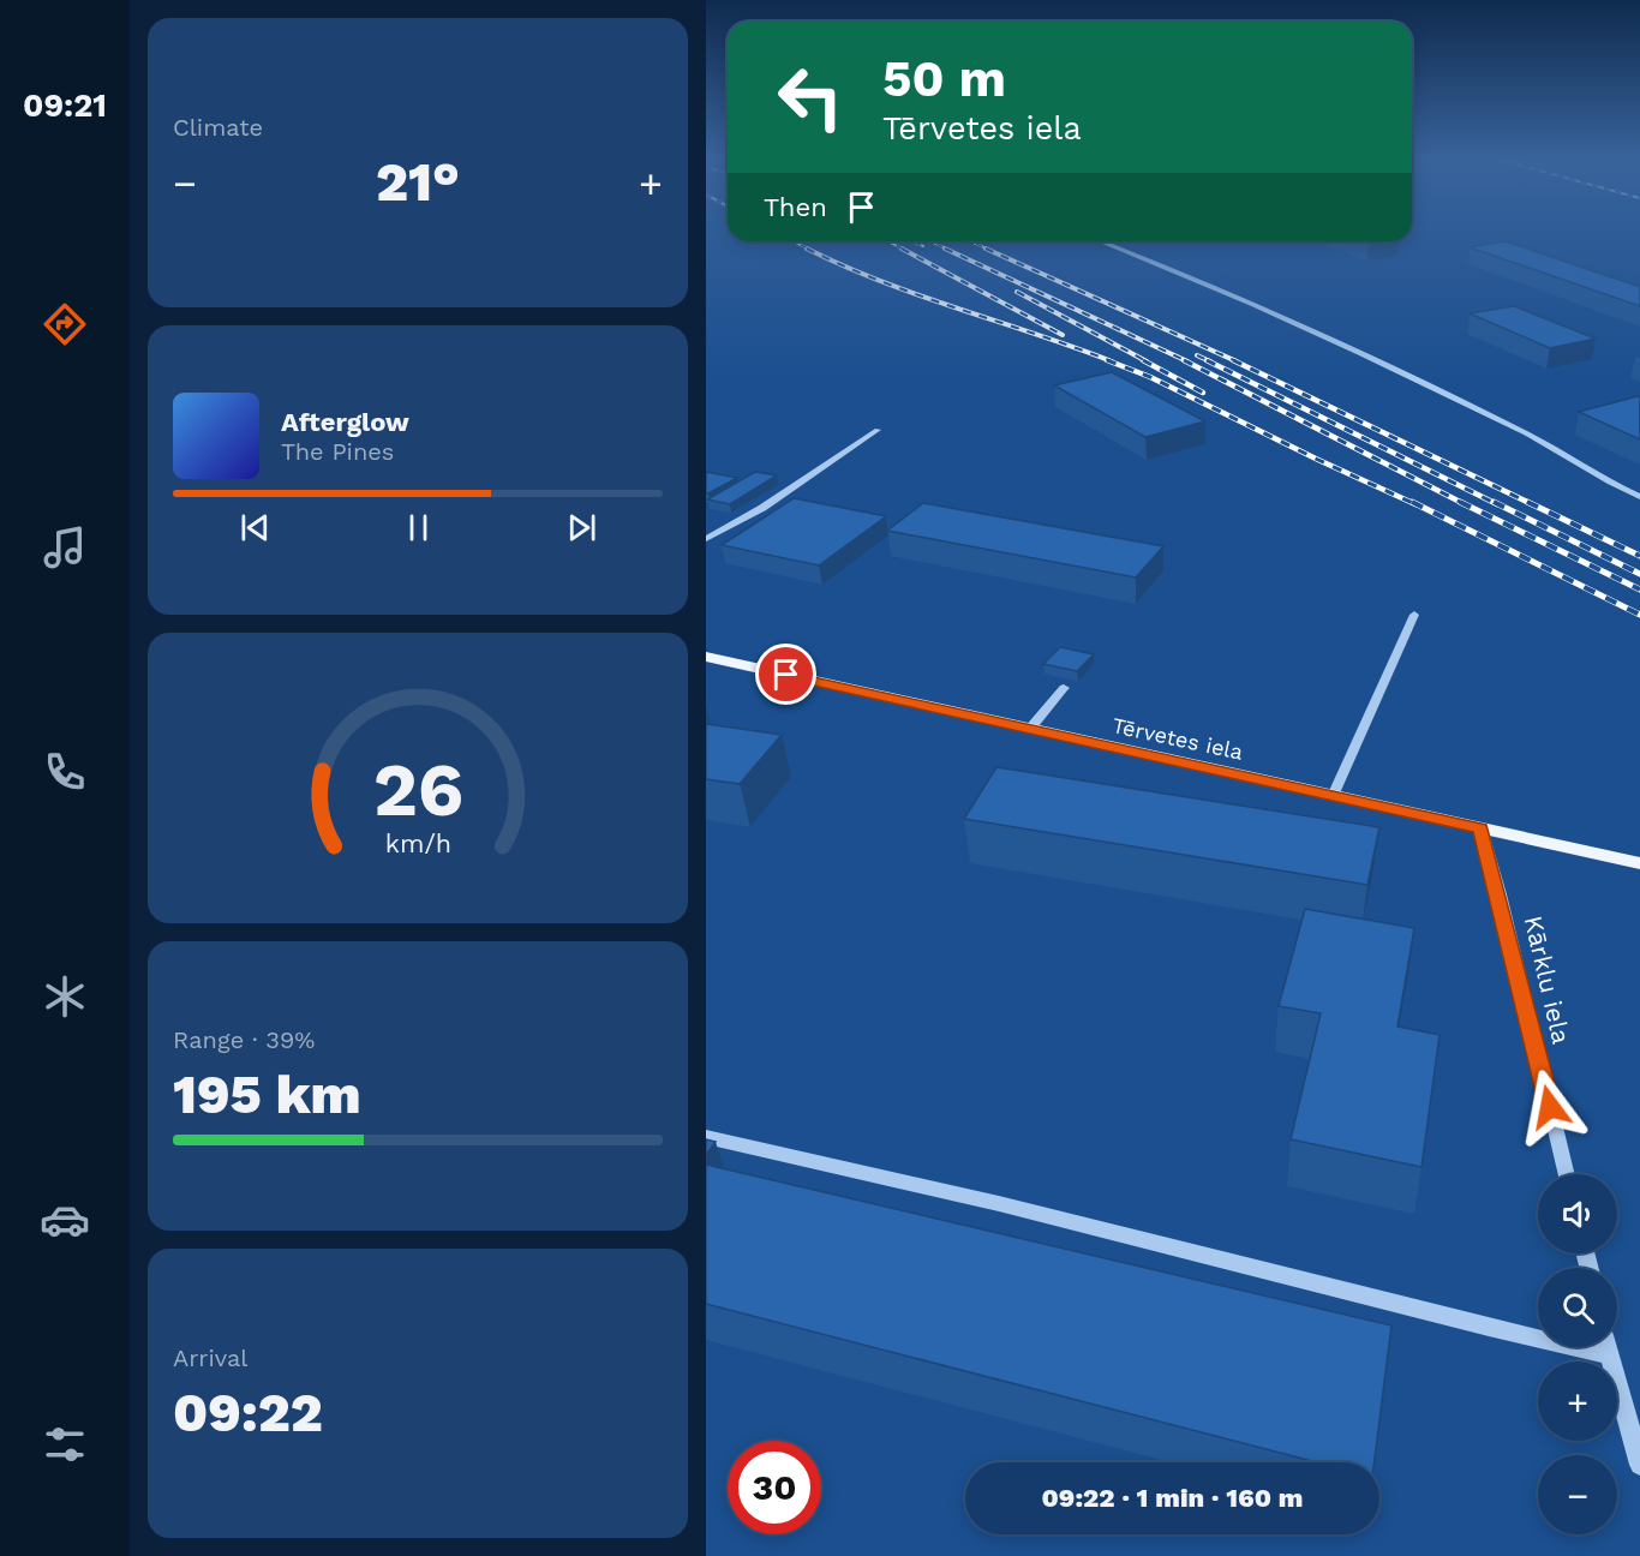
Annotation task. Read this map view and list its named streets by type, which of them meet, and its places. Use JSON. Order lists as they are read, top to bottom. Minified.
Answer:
{"streets":{"main road":["Tērvetes iela"],"street":["Kārklu iela"]},"crossings":[["Tērvetes iela","Kārklu iela"]],"page":{"tabs":"09:21","tile":["Climate",["Range · 39%","195 km"],["Arrival","09:22"]],"turn":["50 m","Tērvetes iela"],"heat":["−","21°","+"],"then":"Then","song":["Afterglow","The Pines"],"map_buttons":["+","−"],"limit":"30","trip":"09:22 · 1 min · 160 m","gauge":["26","km/h"]}}
